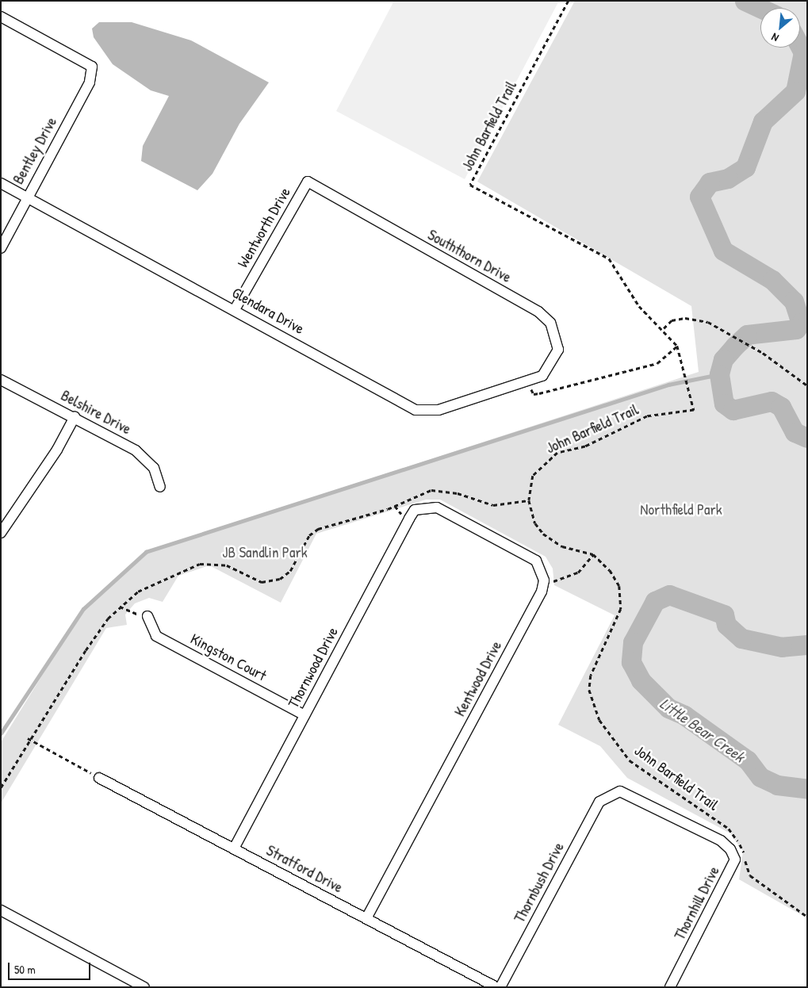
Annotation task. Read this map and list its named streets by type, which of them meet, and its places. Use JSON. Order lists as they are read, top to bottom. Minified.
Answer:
{"streets":{"street":["Bentley Drive","Wentworth Drive","Souththorn Drive","Glendara Drive","Belshire Drive","Kingston Court","Thornwood Drive","Kentwood Drive","Stratford Drive","Thornbush Drive","Thornhill Drive"],"path":["John Barfield Trail"]},"crossings":[["Bentley Drive","Glendara Drive"],["Wentworth Drive","Souththorn Drive"],["Wentworth Drive","Glendara Drive"],["Souththorn Drive","Glendara Drive"],["Kingston Court","Thornwood Drive"],["Thornwood Drive","Kentwood Drive"],["Thornwood Drive","Stratford Drive"],["Kentwood Drive","Stratford Drive"],["Thornbush Drive","Thornhill Drive"]],"water":["Little Bear Creek"],"parks":["Northfield Park","JB Sandlin Park"],"scale_bar":"50 m","north":"bottom left"}
